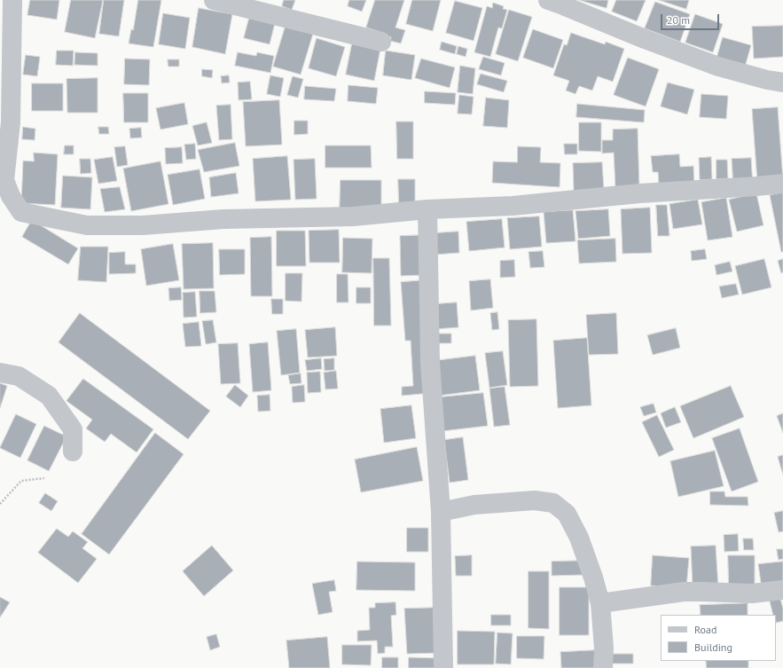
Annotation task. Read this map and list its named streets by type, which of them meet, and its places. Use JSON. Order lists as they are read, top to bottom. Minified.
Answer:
{"legend":["Road","Building"],"scale_bar":"20 m"}
